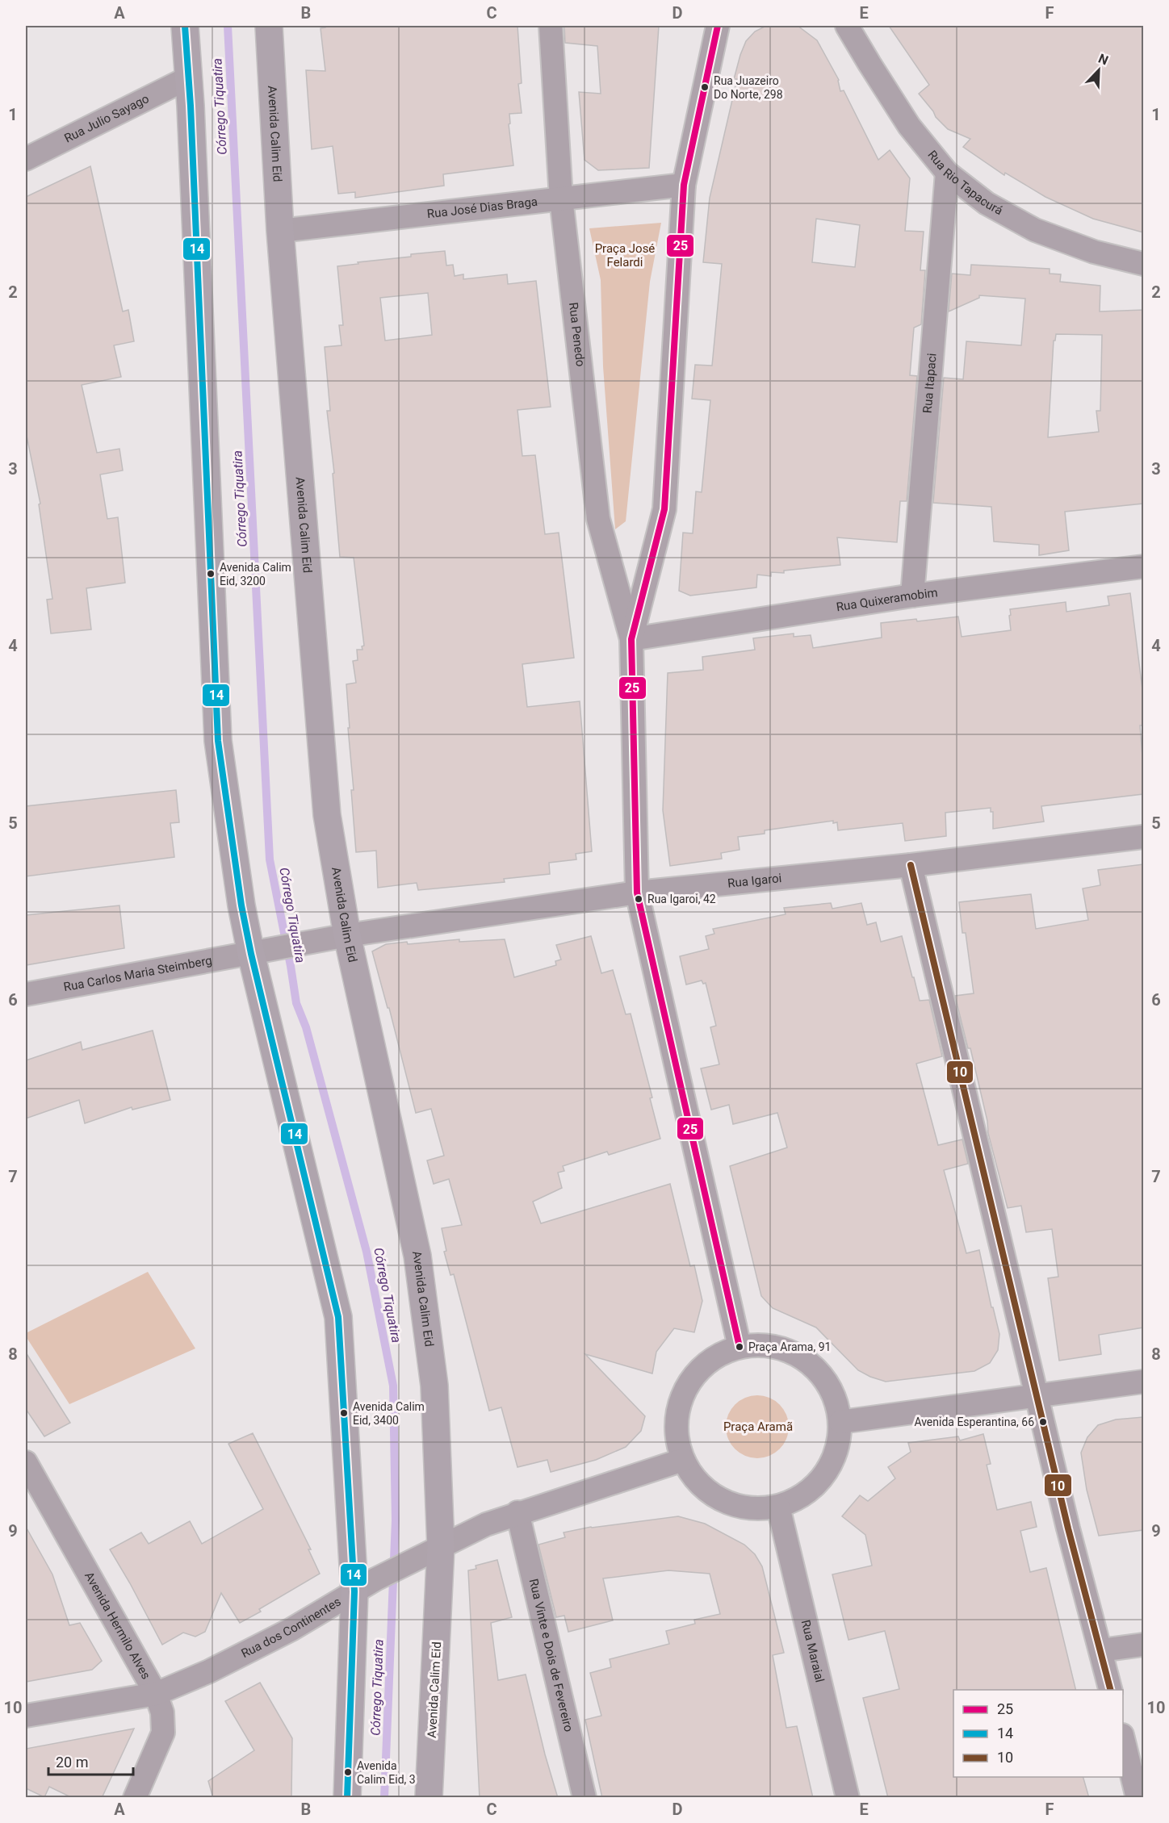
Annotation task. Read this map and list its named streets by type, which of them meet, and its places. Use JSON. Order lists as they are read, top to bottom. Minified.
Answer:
{"streets":{"main road":["Avenida Calim Eid"],"street":["Rua Julio Sayago","Rua Rio Tapacurá","Rua José Dias Braga","Rua Penedo","Rua Itapaci","Rua Quixeramobim","Rua Igaroi","Rua Carlos Maria Steimberg","Avenida Hermilo Alves","Rua dos Continentes","Rua Maraial","Rua Vinte e Dois de Fevereiro"]},"crossings":[["Avenida Calim Eid","Rua José Dias Braga"],["Avenida Calim Eid","Rua Igaroi"],["Avenida Calim Eid","Rua dos Continentes"],["Rua Rio Tapacurá","Rua Itapaci"],["Rua José Dias Braga","Rua Penedo"],["Rua Penedo","Rua Quixeramobim"],["Rua Itapaci","Rua Quixeramobim"],["Rua Igaroi","Rua Carlos Maria Steimberg"],["Avenida Hermilo Alves","Rua dos Continentes"],["Rua dos Continentes","Rua Maraial"],["Rua dos Continentes","Rua Vinte e Dois de Fevereiro"]],"water":["Córrego Tiquatira"],"parks":["Praça José Felardi","Praça Aramã"],"places":["Rua Juazeiro Do Norte, 298","Avenida Calim Eid, 3200","Rua Igaroi, 42","Praça Arama, 91","Avenida Calim Eid, 3400","Avenida Esperantina, 66","Avenida Calim Eid, 3"],"lines":["transit line 25","transit line 14","transit line 10"],"legend":["25","14","10"],"scale_bar":"20 m","north":"top right","grid":{"columns":["A","B","C","D","E","F"],"rows":["1","2","3","4","5","6","7","8","9","10"]}}
